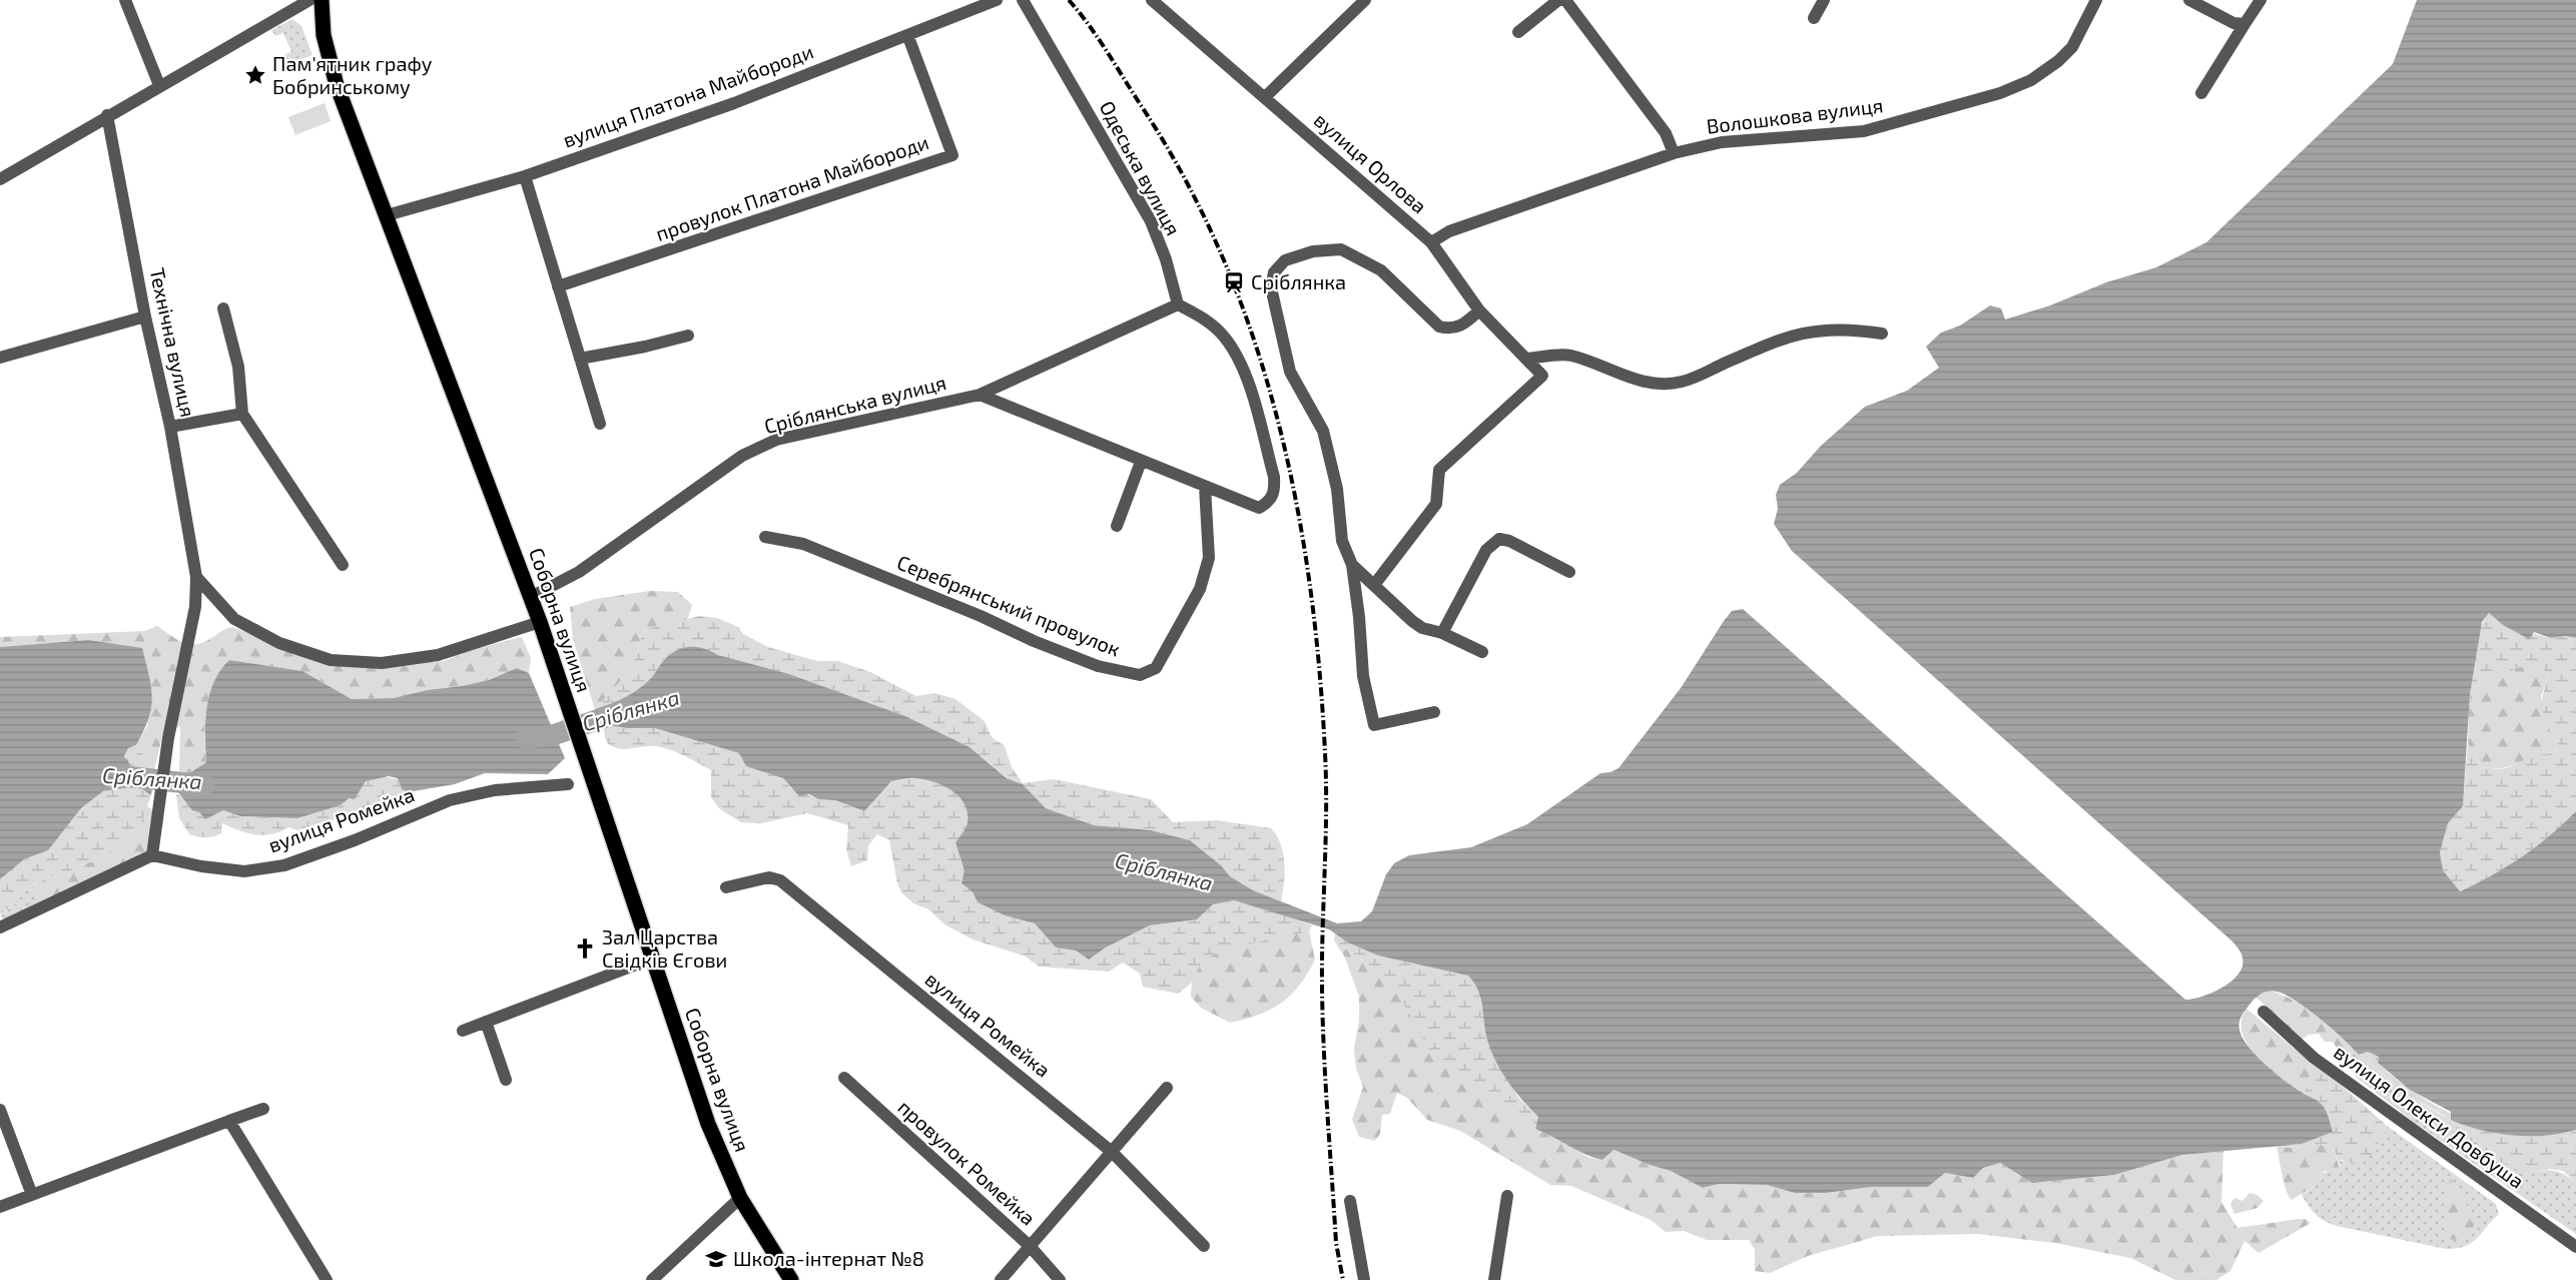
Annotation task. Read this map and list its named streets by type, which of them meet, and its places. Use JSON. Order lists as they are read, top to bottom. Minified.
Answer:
{"streets":{"main road":["Соборна вулиця"],"street":["вулиця Платона Майбороди","Волошкова вулиця","вулиця Орлова","Одеська вулиця","провулок Платона Майбороди","Технічна вулиця","Сріблянська вулиця","Серебрянський провулок","вулиця Ромейка","вулиця Олекси Довбуша","провулок Ромейка"]},"crossings":[["вулиця Платона Майбороди","провулок Платона Майбороди"],["вулиця Платона Майбороди","Соборна вулиця"],["Волошкова вулиця","вулиця Орлова"],["Одеська вулиця","Сріблянська вулиця"],["Технічна вулиця","вулиця Ромейка"],["Сріблянська вулиця","Соборна вулиця"]],"water":["Сріблянка"],"places":{"place":["Пам'ятник графу Бобринському"],"station":["Сріблянка"],"church":["Зал Царства Свідків Єгови"],"school or university":["Школа-інтернат №8"]}}
